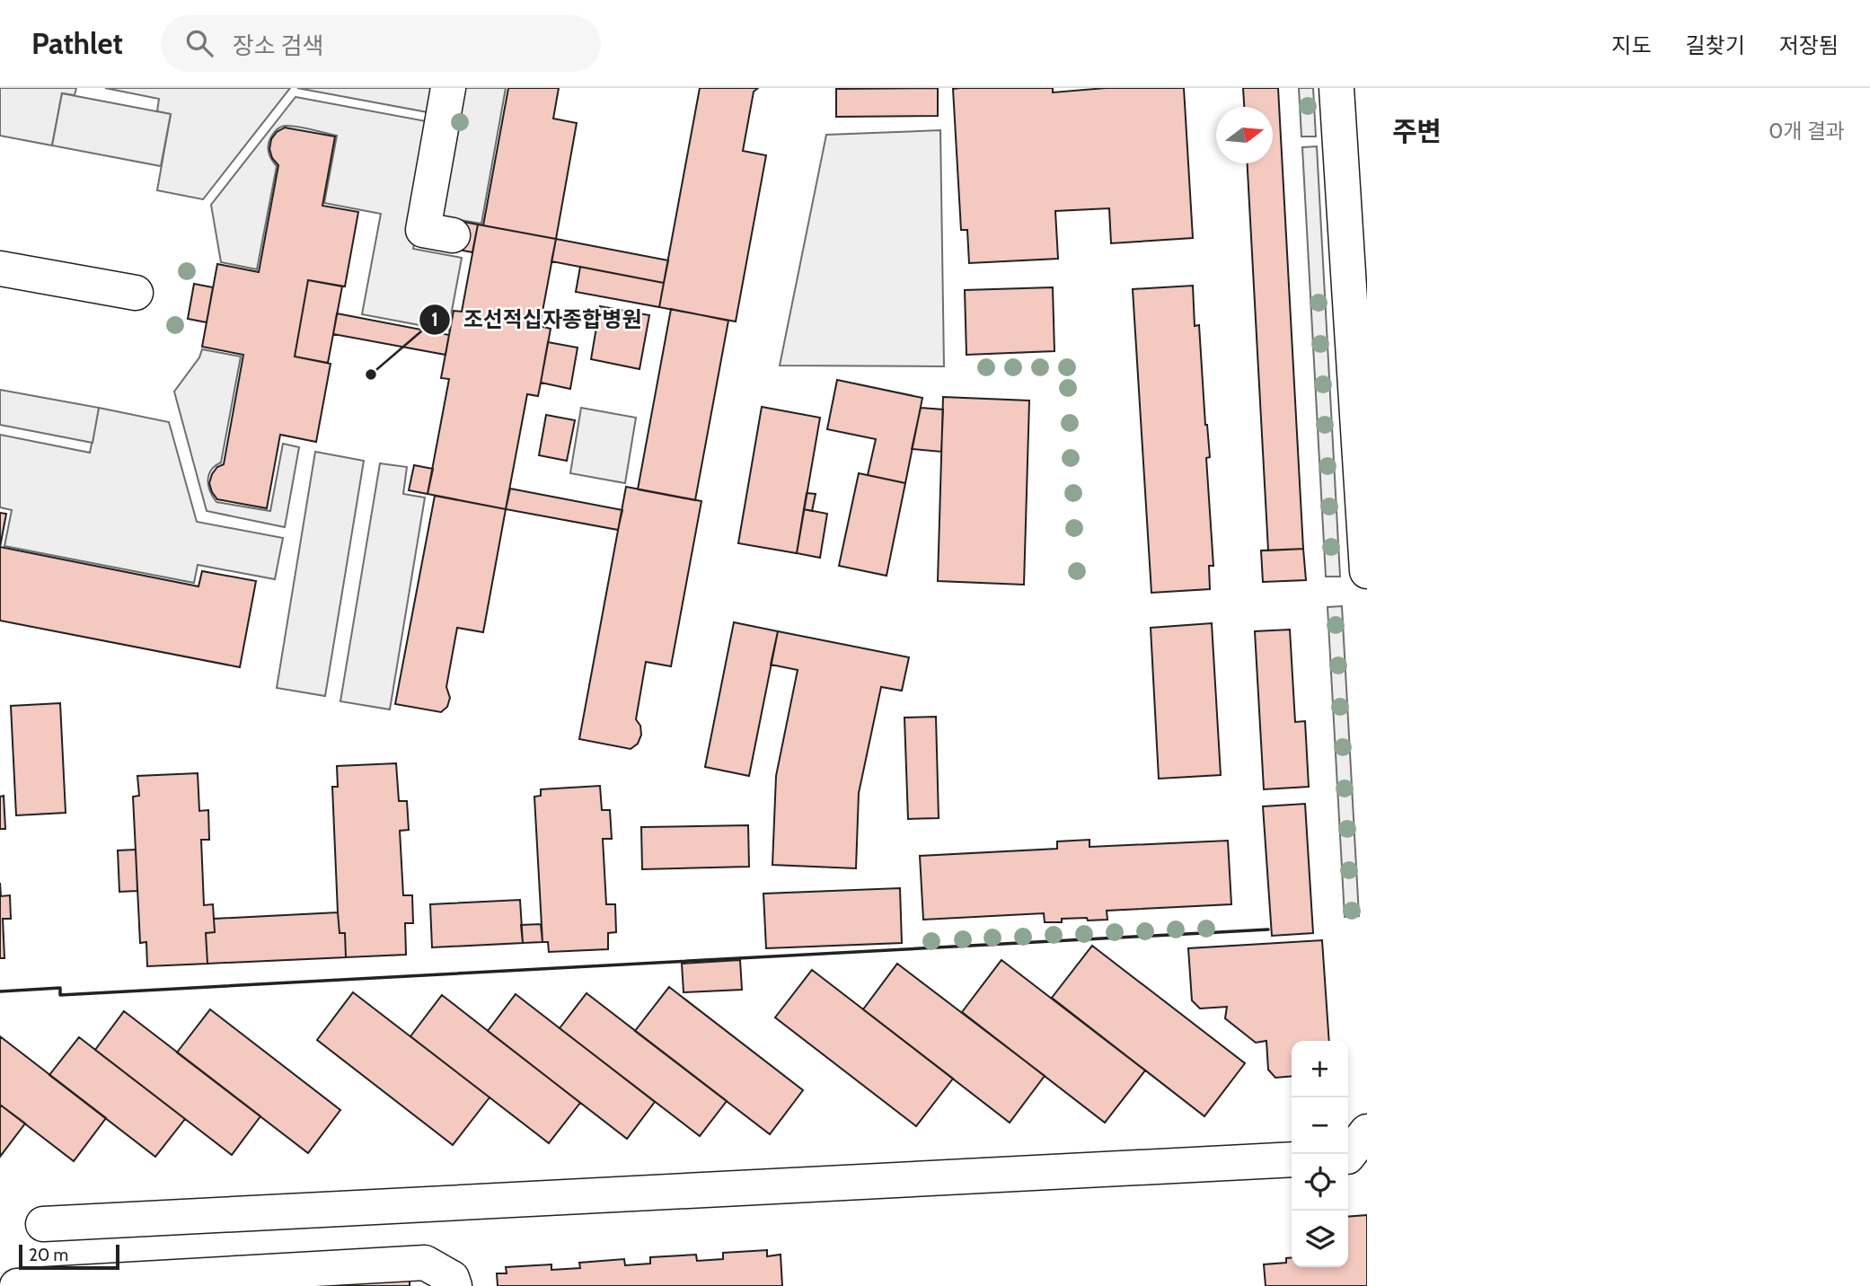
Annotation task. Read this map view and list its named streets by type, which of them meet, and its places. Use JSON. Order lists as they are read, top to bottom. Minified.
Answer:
{"places":["조선적십자종합병원"],"scale_bar":"20 m","north":"right","page":{"header":"Pathlet","search":"장소 검색","nav":["지도","길찾기","저장됨"],"heading":["주변","0개 결과"],"map_buttons":["+","−"],"scale":"20 m"}}
